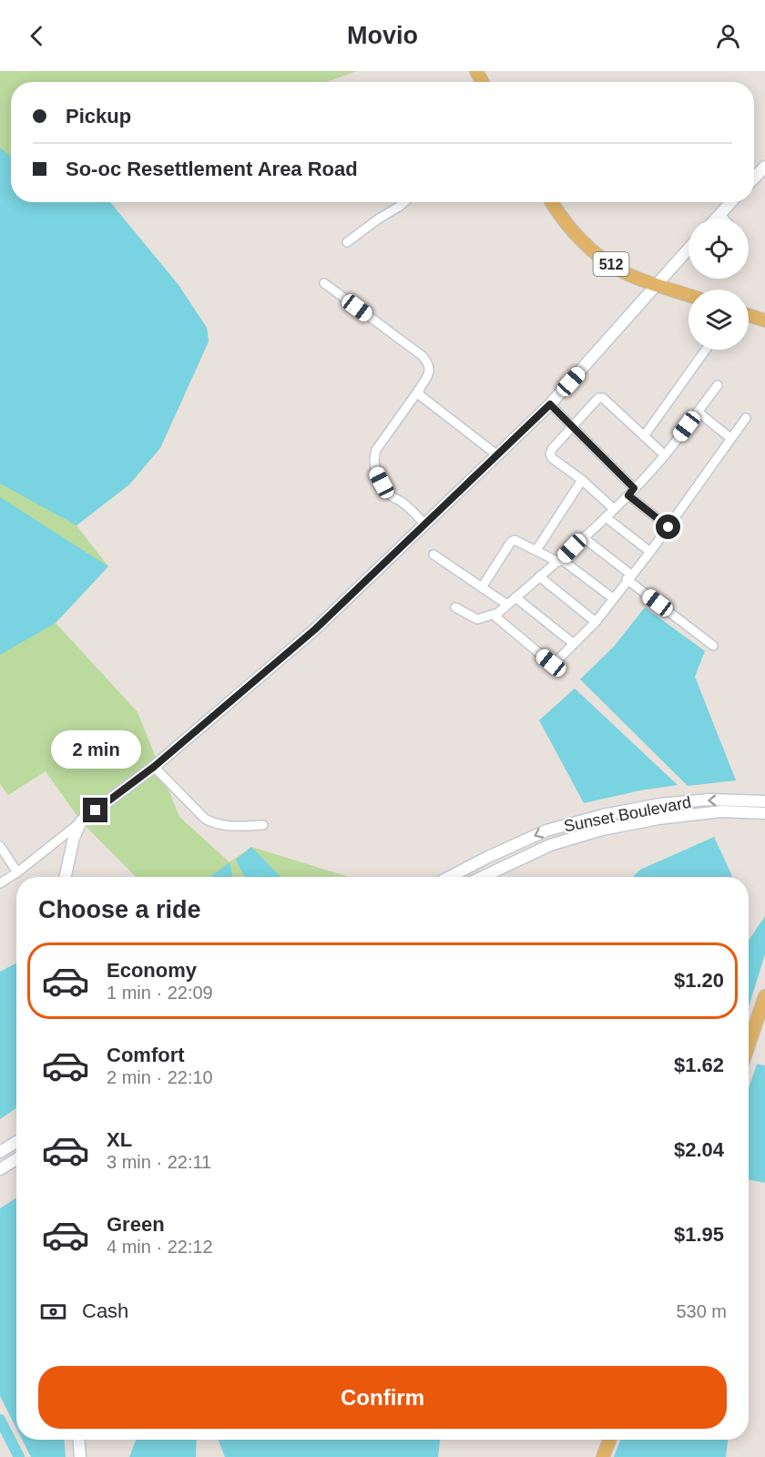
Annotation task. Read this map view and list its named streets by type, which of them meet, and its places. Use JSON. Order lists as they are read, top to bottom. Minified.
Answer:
{"streets":{"main road":["512"],"street":["Sunset Boulevard"]},"page":{"header":"Movio","banner":["Pickup","So-oc Resettlement Area Road"],"bubble":"2 min","heading":"Choose a ride","list":[{"name":"Economy","note":"1 min · 22:09","value":"$1.20"},{"name":"Comfort","note":"2 min · 22:10","value":"$1.62"},{"name":"XL","note":"3 min · 22:11","value":"$2.04"},{"name":"Green","note":"4 min · 22:12","value":"$1.95"}],"pay":["Cash","530 m"],"buttons":"Confirm"}}
